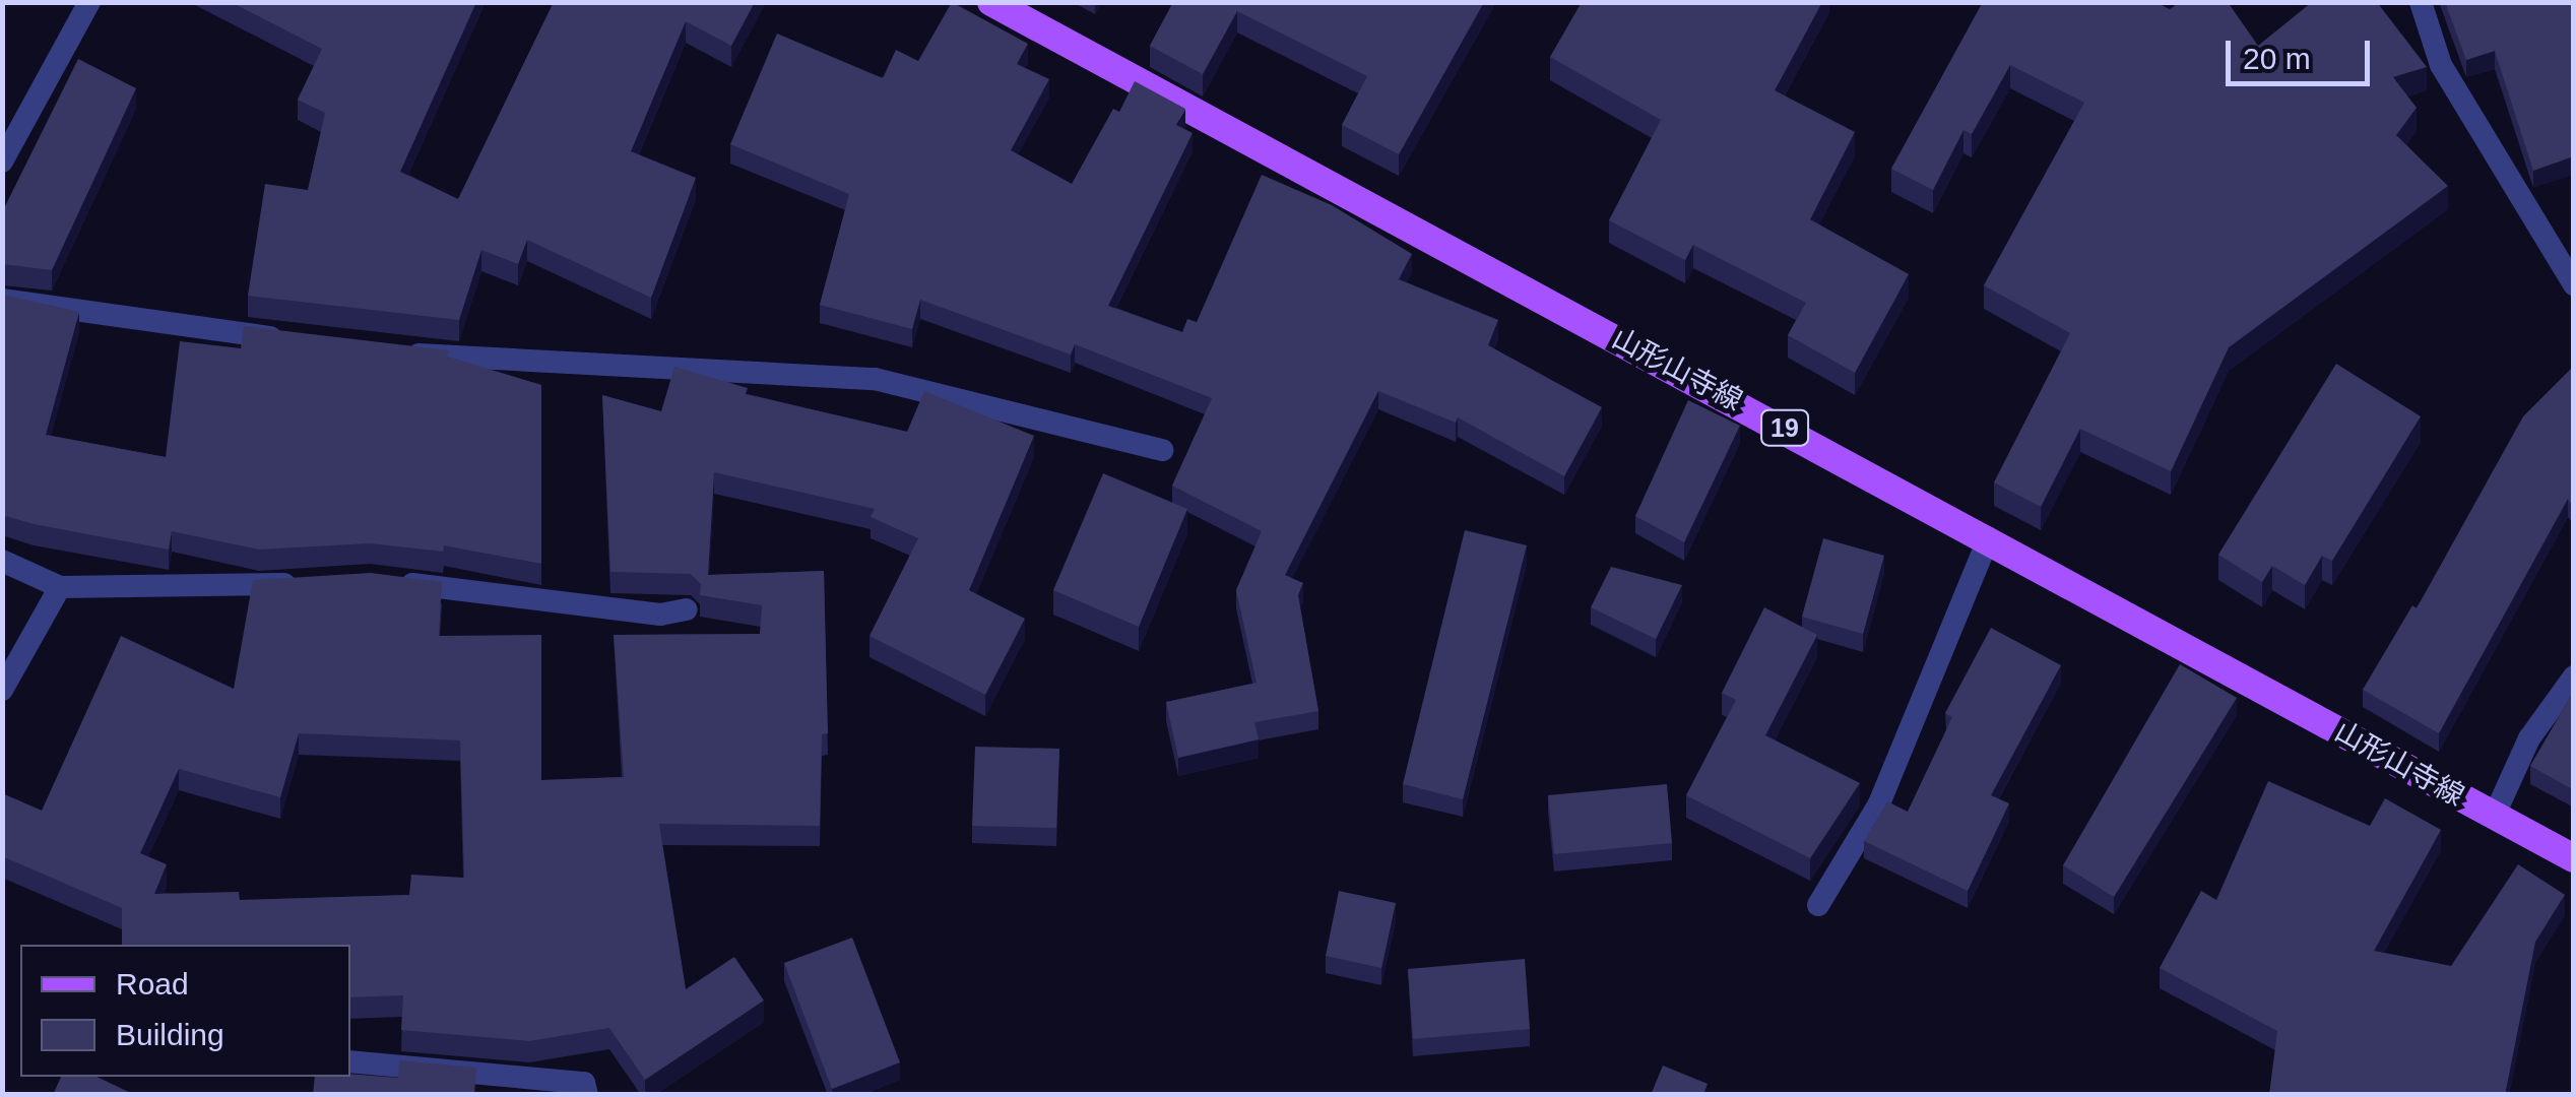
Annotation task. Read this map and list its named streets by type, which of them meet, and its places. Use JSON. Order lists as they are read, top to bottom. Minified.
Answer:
{"streets":{"main road":["山形山寺線","19"]},"legend":["Road","Building"],"scale_bar":"20 m"}
